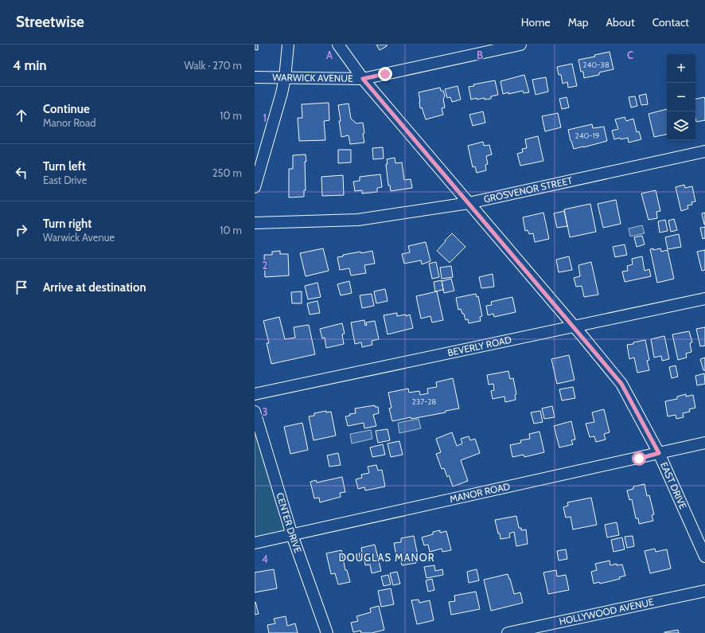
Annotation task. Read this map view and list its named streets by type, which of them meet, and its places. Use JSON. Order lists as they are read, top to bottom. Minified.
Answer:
{"streets":{"street":["WARWICK AVENUE","GROSVENOR STREET","BEVERLY ROAD","EAST DRIVE","MANOR ROAD","CENTER DRIVE","HOLLYWOOD AVENUE"]},"crossings":[["WARWICK AVENUE","EAST DRIVE"],["GROSVENOR STREET","EAST DRIVE"],["BEVERLY ROAD","EAST DRIVE"],["EAST DRIVE","MANOR ROAD"],["MANOR ROAD","CENTER DRIVE"]],"districts":["DOUGLAS MANOR"],"house_numbers":["240-38","240-19","237-28"],"page":{"header":"Streetwise","nav":["Home","Map","About","Contact"],"heading":["4 min","Walk · 270 m"],"map_buttons":["+","−"],"list":[["Continue","Manor Road","10 m"],["Turn left","East Drive","250 m"],["Turn right","Warwick Avenue","10 m"],"Arrive at destination"]},"grid":{"columns":["A","B","C"],"rows":["1","2","3","4"]}}
